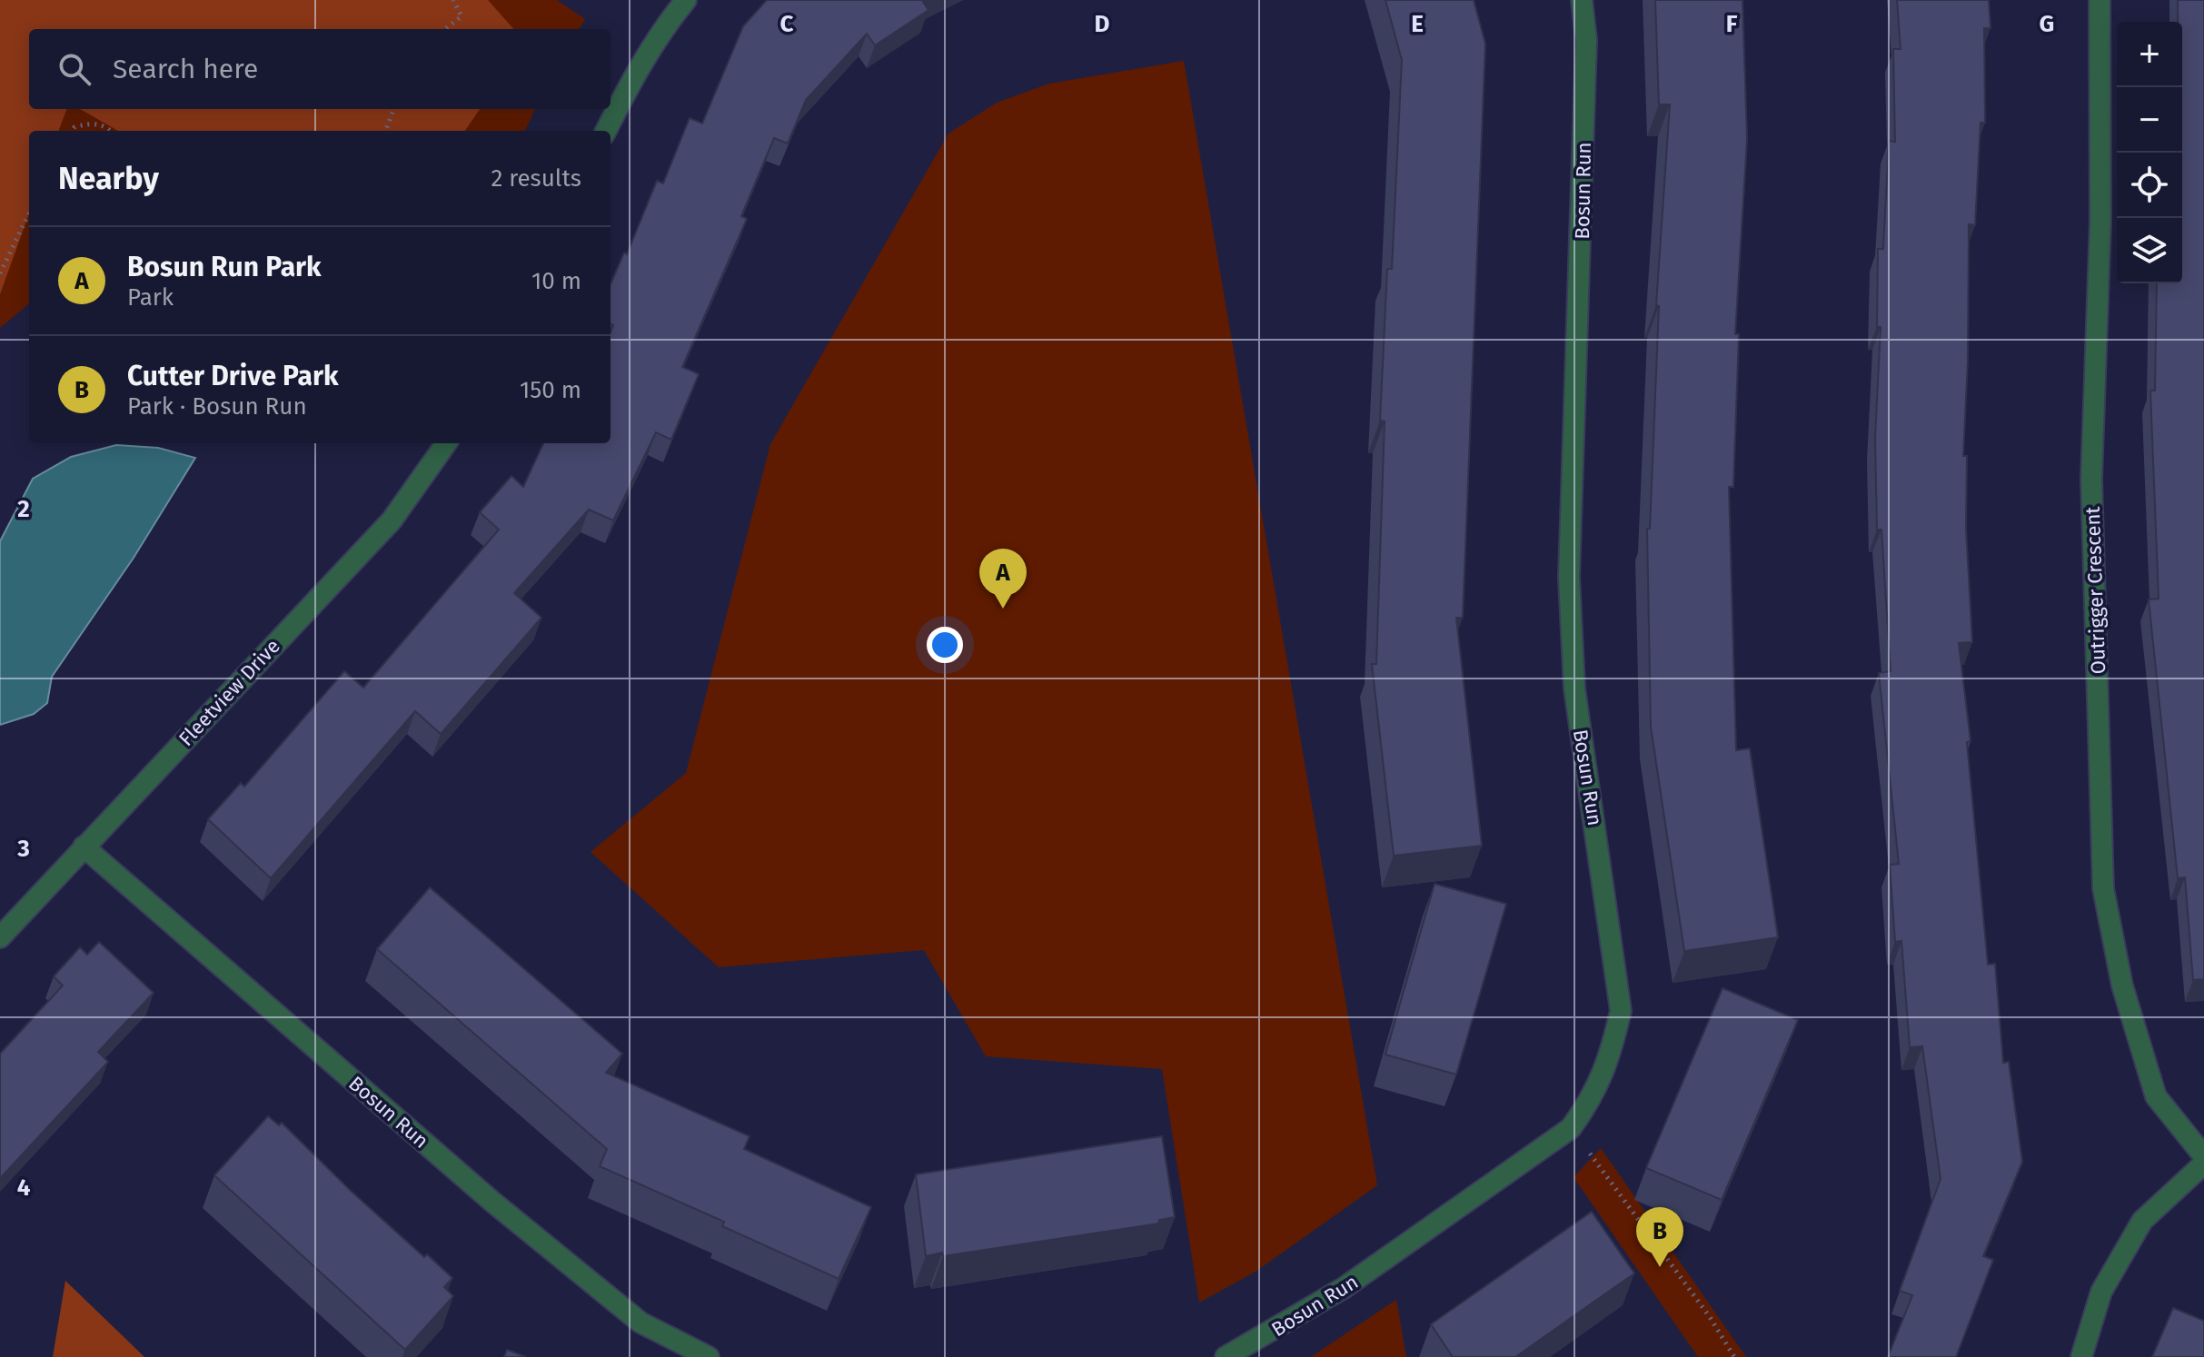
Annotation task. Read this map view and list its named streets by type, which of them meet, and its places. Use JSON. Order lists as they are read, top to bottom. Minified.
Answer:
{"streets":{"street":["Bosun Run","Outrigger Crescent","Fleetview Drive"]},"crossings":[["Bosun Run","Fleetview Drive"]],"page":{"map_buttons":["+","−"],"search":"Search here","heading":["Nearby","2 results"],"list":[{"mark":"A","name":"Bosun Run Park","note":"Park","value":"10 m"},{"mark":"B","name":"Cutter Drive Park","note":"Park · Bosun Run","value":"150 m"}],"pins":["A","B"]},"grid":{"columns":["C","D","E","F","G"],"rows":["2","3","4"]}}
